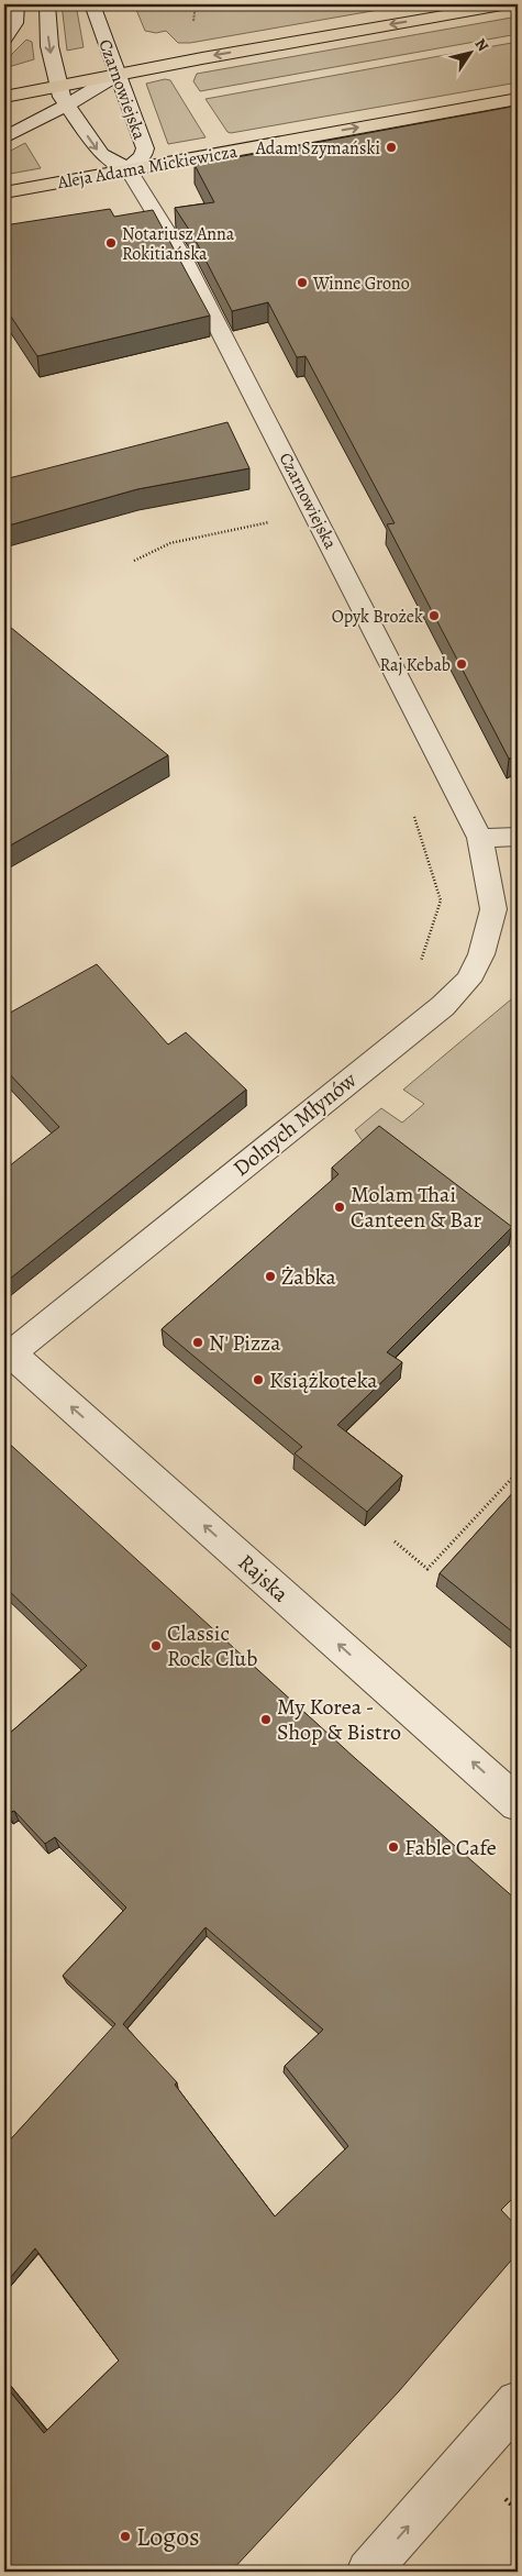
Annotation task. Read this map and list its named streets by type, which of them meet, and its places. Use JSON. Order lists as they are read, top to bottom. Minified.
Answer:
{"streets":{"main road":["Aleja Adama Mickiewicza"],"street":["Czarnowiejska","Dolnych Młynów","Rajska"]},"crossings":[["Czarnowiejska","Aleja Adama Mickiewicza"],["Czarnowiejska","Dolnych Młynów"],["Dolnych Młynów","Rajska"]],"one_way":["Rajska"],"places":["Adam Szymański","Notariusz Anna Rokitiańska","Winne Grono","Opyk Brożek","Raj Kebab","Molam Thai Canteen & Bar","Żabka","N' Pizza","Książkoteka","Classic Rock Club","My Korea - Shop & Bistro","Fable Cafe","Logos"],"north":"top right"}
